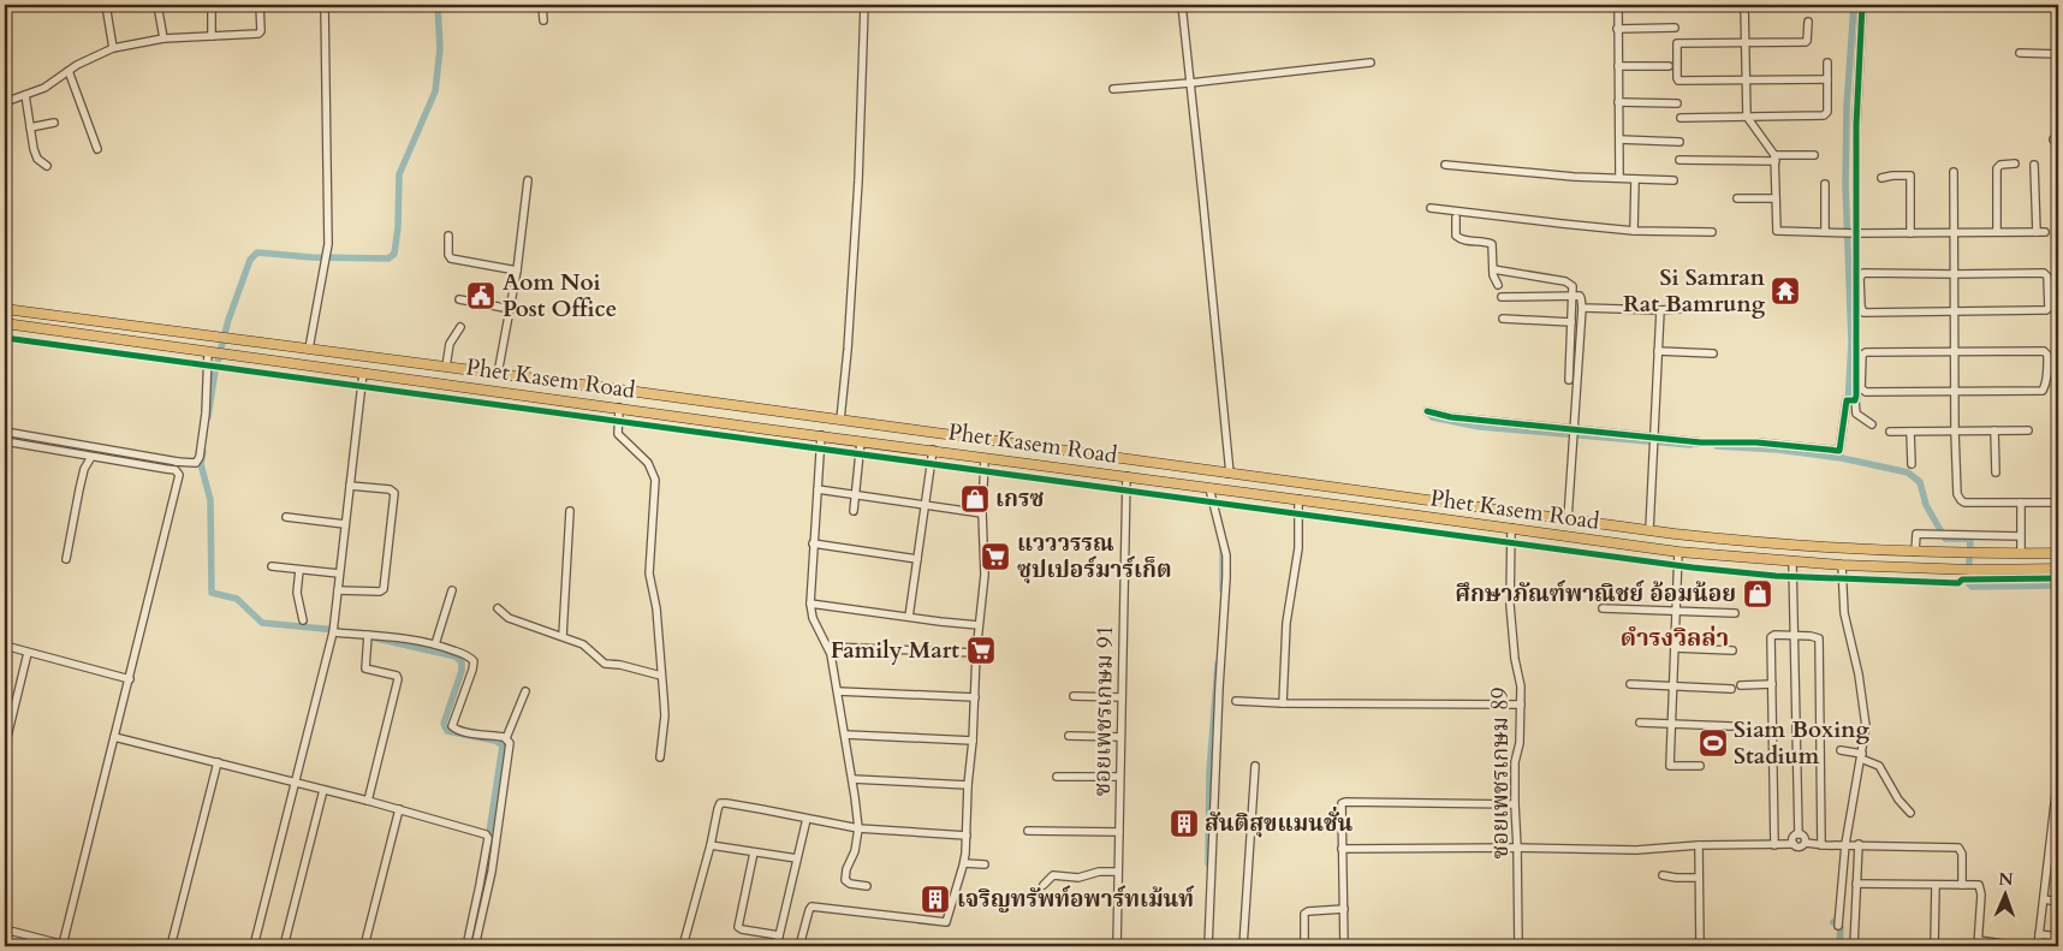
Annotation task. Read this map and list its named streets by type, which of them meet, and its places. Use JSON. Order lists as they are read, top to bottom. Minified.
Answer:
{"streets":{"main road":["Phet Kasem Road"],"street":["ซอยเพชรเกษม 91","ซอยเพชรเกษม 89"]},"crossings":[["Phet Kasem Road","ซอยเพชรเกษม 91"],["Phet Kasem Road","ซอยเพชรเกษม 89"]],"districts":["ดำรงวิลล่า"],"places":{"temple":["Si Samran Rat Bamrung"],"public building":["Aom Noi Post Office"],"shop":["เกรซ","ศึกษาภัณฑ์พาณิชย์ อ้อมน้อย"],"supermarket":["แวววรรณ ซุปเปอร์มาร์เก็ต","Family Mart"],"sports":["Siam Boxing Stadium"],"building":["สันติสุขแมนชั่น","เจริญทรัพท์อพาร์ทเม้นท์"]},"north":"top"}
